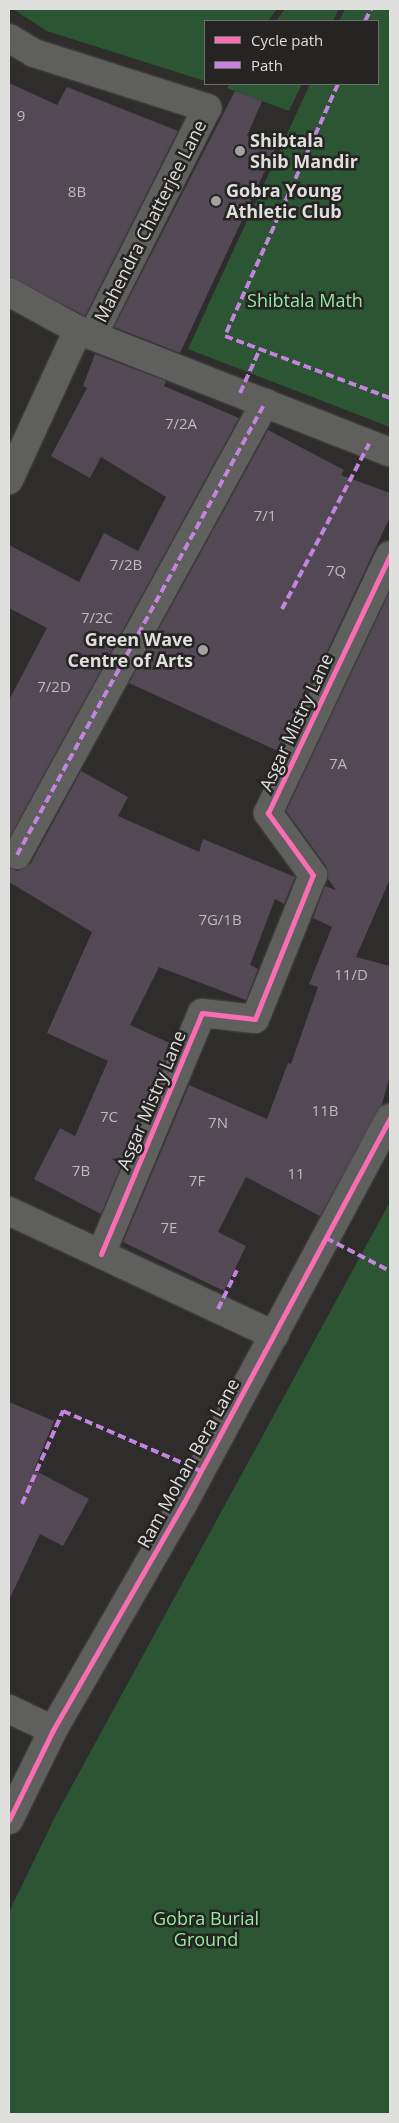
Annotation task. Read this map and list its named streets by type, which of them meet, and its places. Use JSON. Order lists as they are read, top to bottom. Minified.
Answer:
{"streets":{"street":["Mahendra Chatterjee Lane","Asgar Mistry Lane","Ram Mohan Bera Lane"]},"parks":["Shibtala Math","Gobra Burial Ground"],"places":["Shibtala Shib Mandir","Gobra Young Athletic Club","Green Wave Centre of Arts"],"house_numbers":["9","8B","7/2A","7/1","7/2B","7Q","7/2C","7/2D","7A","7G/1B","11/D","11B","7C","7N","7B","11","7F","7E"],"legend":["Cycle path","Path"]}
